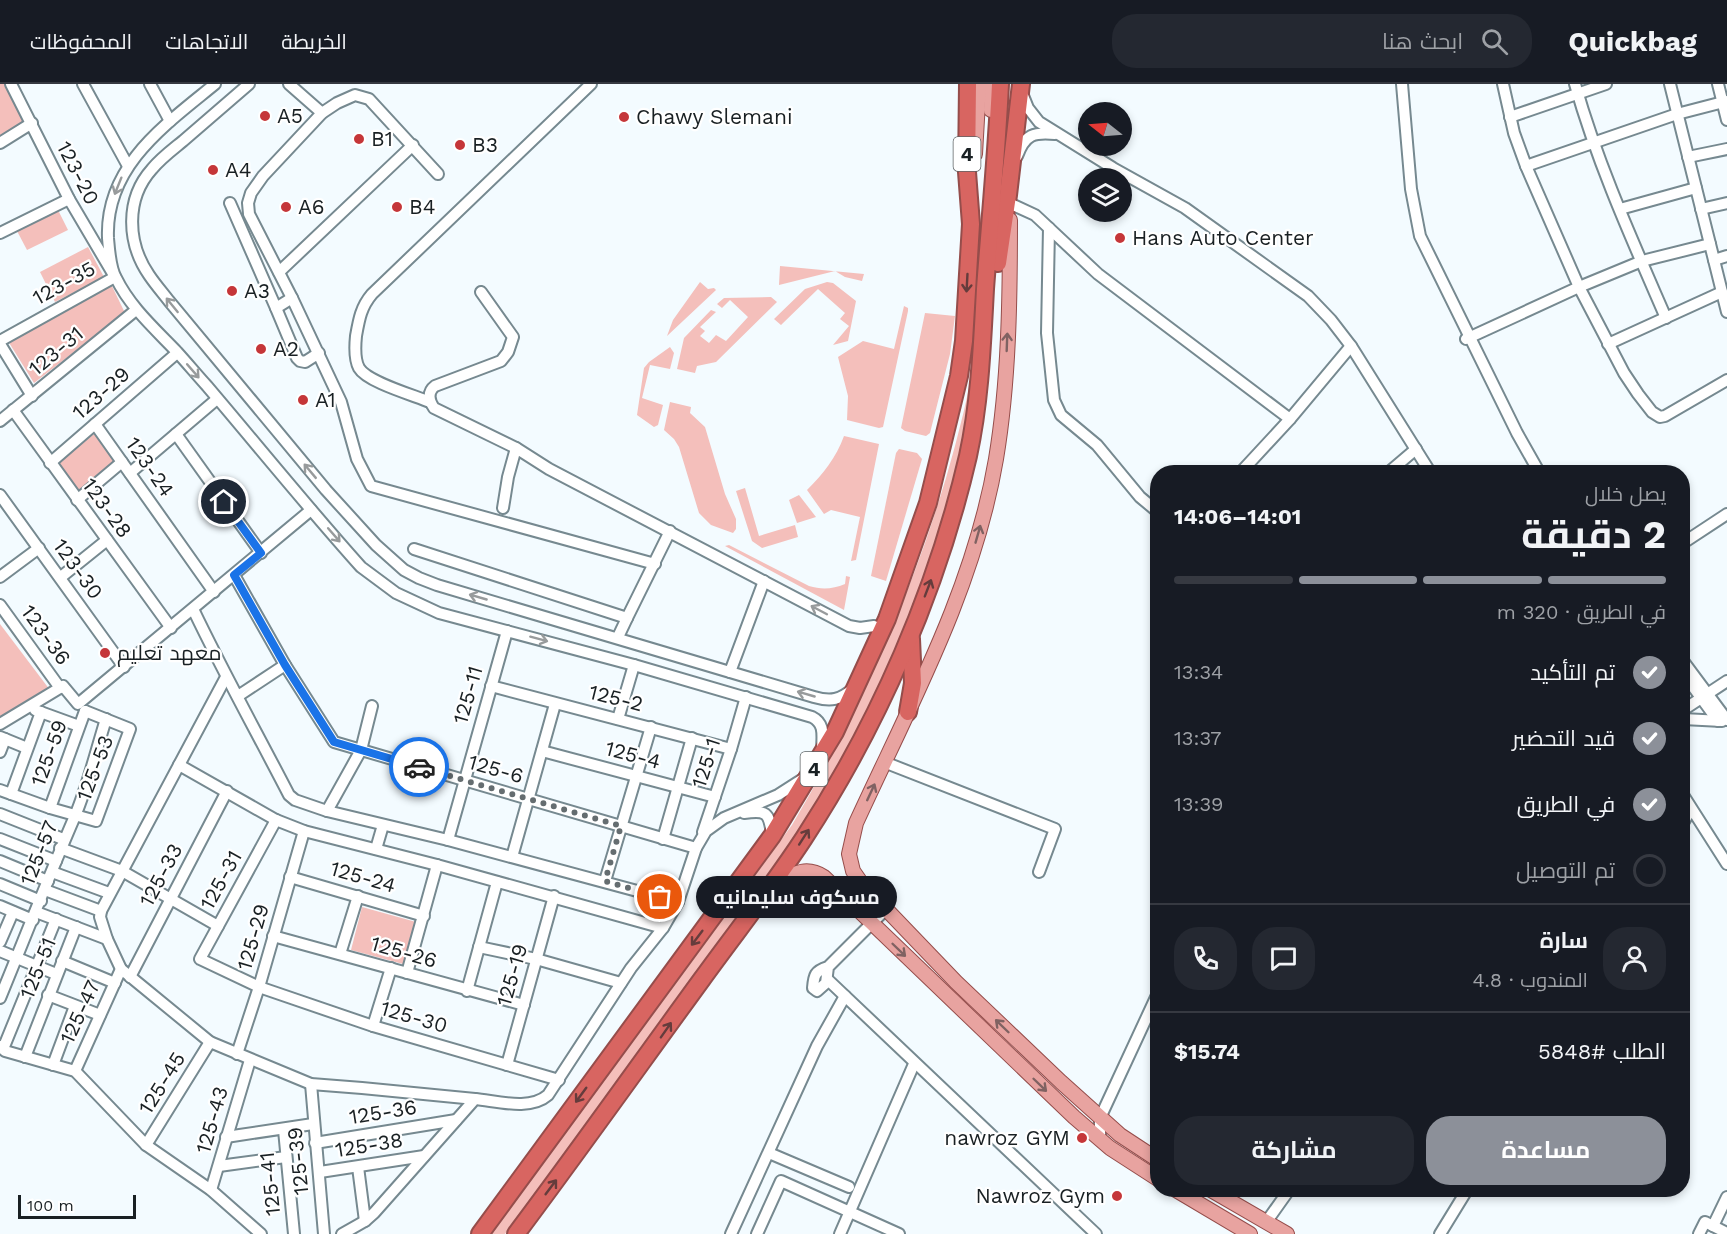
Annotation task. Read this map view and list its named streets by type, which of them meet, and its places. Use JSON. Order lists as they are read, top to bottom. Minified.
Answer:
{"streets":{"highway":["4"],"street":["123-20","123-35","123-31","123-29","123-24","123-28","123-30","123-36","125-11","125-2","125-59","125-4","125-1","125-53","125-6","125-57","125-33","125-24","125-31","125-29","125-26","125-51","125-19","125-47","125-30","125-45","125-36","125-43","125-38","125-39","125-41"]},"crossings":[["4","123-20"],["123-20","123-35"],["123-20","123-31"],["123-20","123-29"],["123-20","125-11"],["123-20","125-1"],["123-31","123-28"],["123-29","123-24"],["123-29","123-28"],["123-36","125-59"],["125-11","125-2"],["125-11","125-6"],["125-2","125-1"],["125-4","125-1"],["125-1","125-6"],["125-1","125-33"],["125-1","125-29"],["125-1","125-47"],["125-1","125-30"],["125-1","125-45"],["125-1","125-43"],["125-1","125-39"],["125-53","125-57"],["125-33","125-47"],["125-24","125-29"],["125-31","125-30"],["125-29","125-26"],["125-29","125-30"],["125-26","125-19"],["125-19","125-30"],["125-36","125-39"],["125-38","125-39"]],"places":["A5","Chawy Slemani","B1","B3","A4","A6","B4","Hans Auto Center","A3","A2","A1","معهد تعليم","مسكوف سليمانيه","nawroz GYM","Nawroz Gym"],"scale_bar":"100 m","north":"left","page":{"header":"Quickbag","search":"ابحث هنا","nav":["الخريطة","الاتجاهات","المحفوظات"],"heading":["2 دقيقة","يصل خلال","14:01–14:06"],"panel":["سارة","المندوب · 4.8","الطلب #5848","$15.74"],"bar":"في الطريق · 320 m","list":[["تم التأكيد","13:34"],["قيد التحضير","13:37"],["في الطريق","13:39"],"تم التوصيل"],"bubble":"مسكوف سليمانيه","buttons":["مساعدة","مشاركة"],"scale":"100 m"}}
